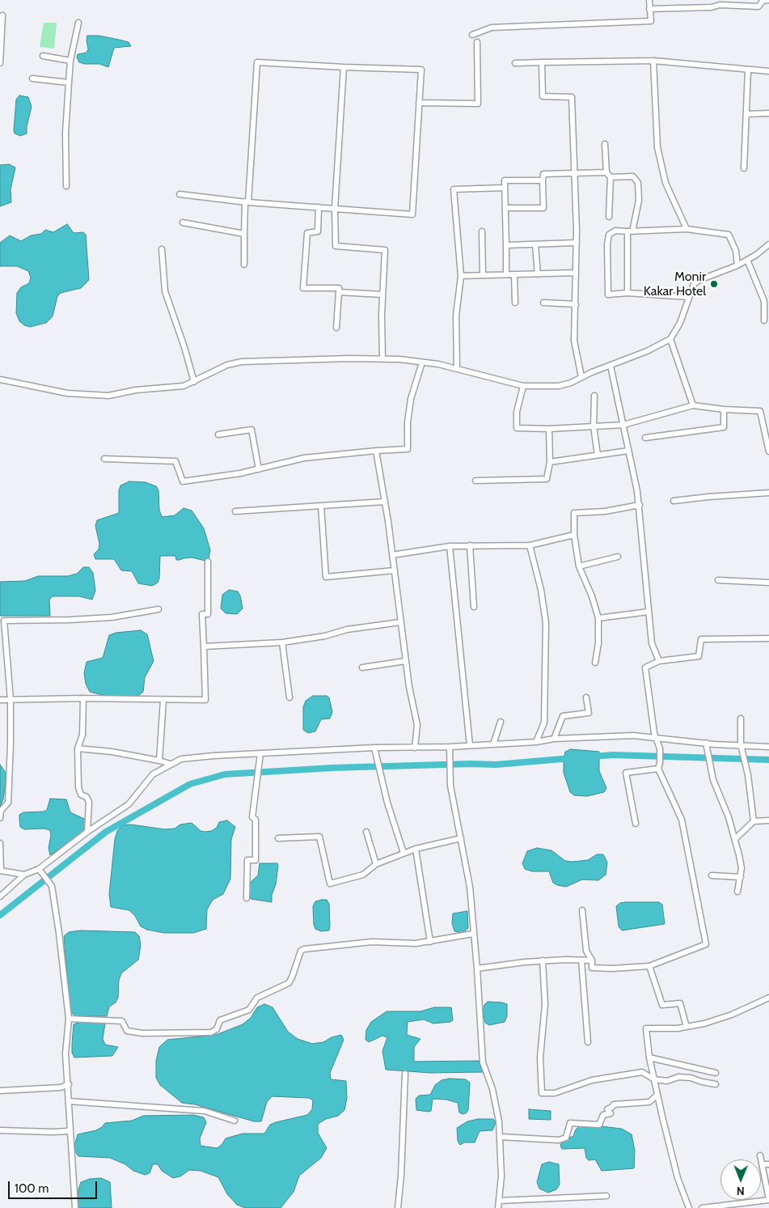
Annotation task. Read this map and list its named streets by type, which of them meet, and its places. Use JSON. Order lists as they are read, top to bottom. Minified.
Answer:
{"places":["Monir Kakar Hotel"],"scale_bar":"100 m","north":"bottom"}
